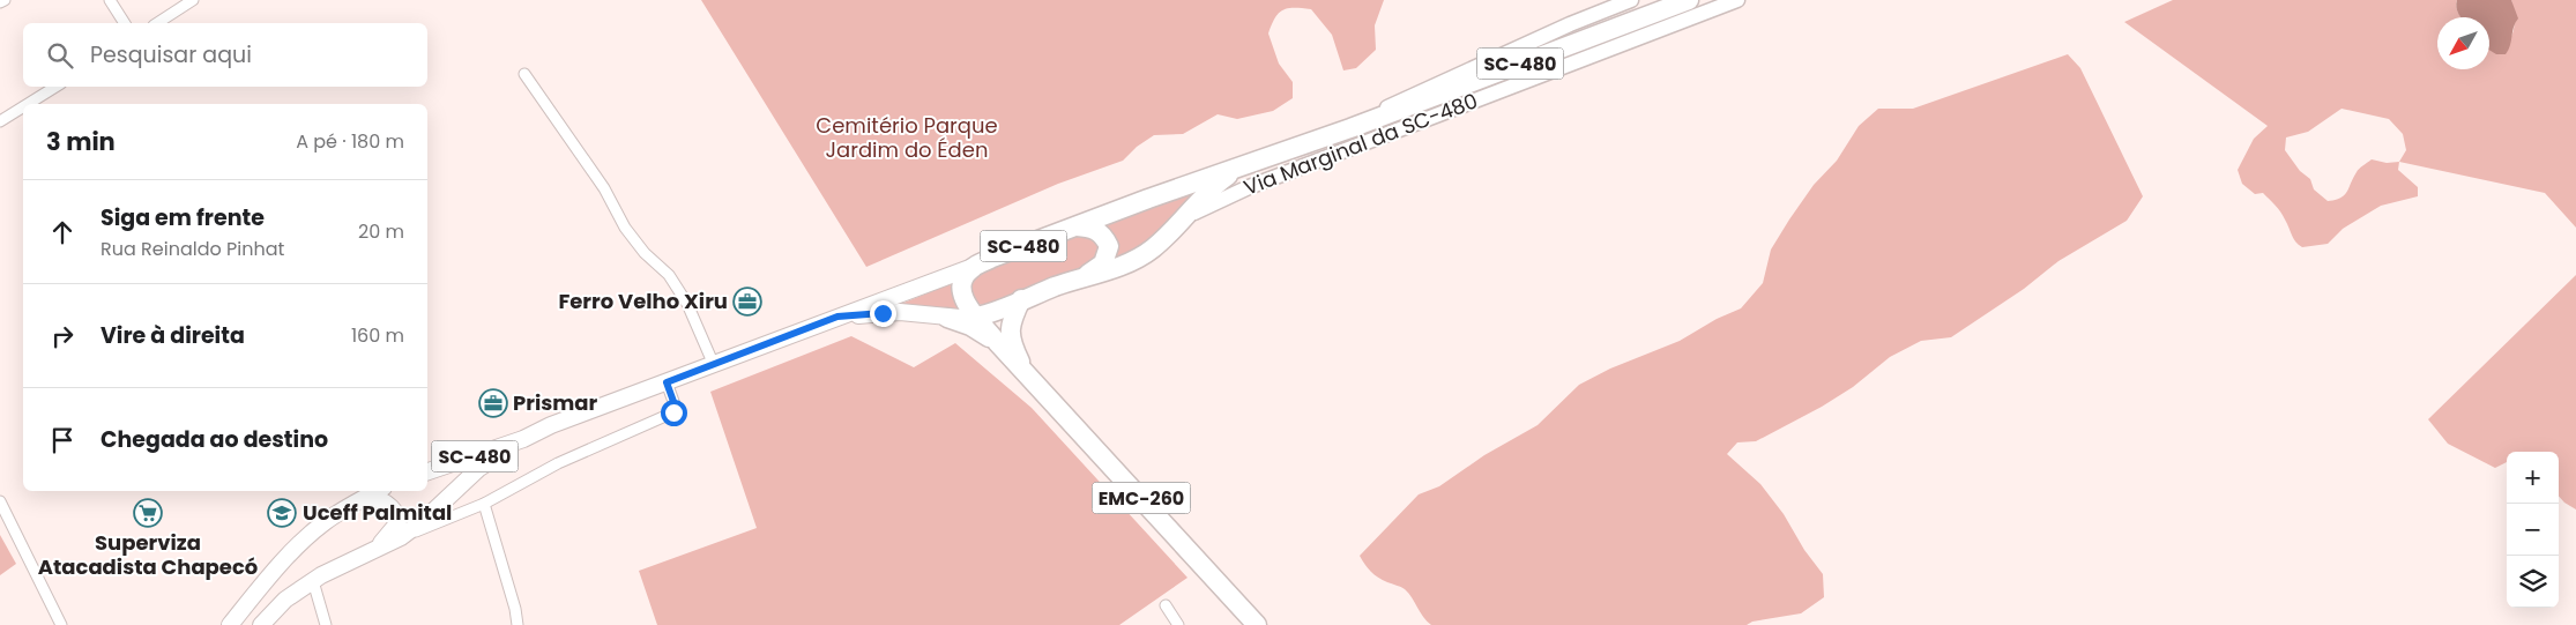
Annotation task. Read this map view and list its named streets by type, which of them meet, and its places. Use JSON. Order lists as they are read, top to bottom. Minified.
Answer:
{"streets":{"highway":["SC-480","EMC-260"],"main road":["Via Marginal da SC-480"]},"crossings":[["SC-480","Via Marginal da SC-480"],["SC-480","EMC-260"]],"parks":["Cemitério Parque Jardim do Éden"],"places":{"office":["Ferro Velho Xiru","Prismar"],"supermarket":["Superviza Atacadista Chapecó"],"school or university":["Uceff Palmital"]},"north":"bottom left","page":{"search":"Pesquisar aqui","heading":["3 min","A pé · 180 m"],"list":[["Siga em frente","Rua Reinaldo Pinhat","20 m"],["Vire à direita","160 m"],"Chegada ao destino"],"map_buttons":["+","−"]}}
